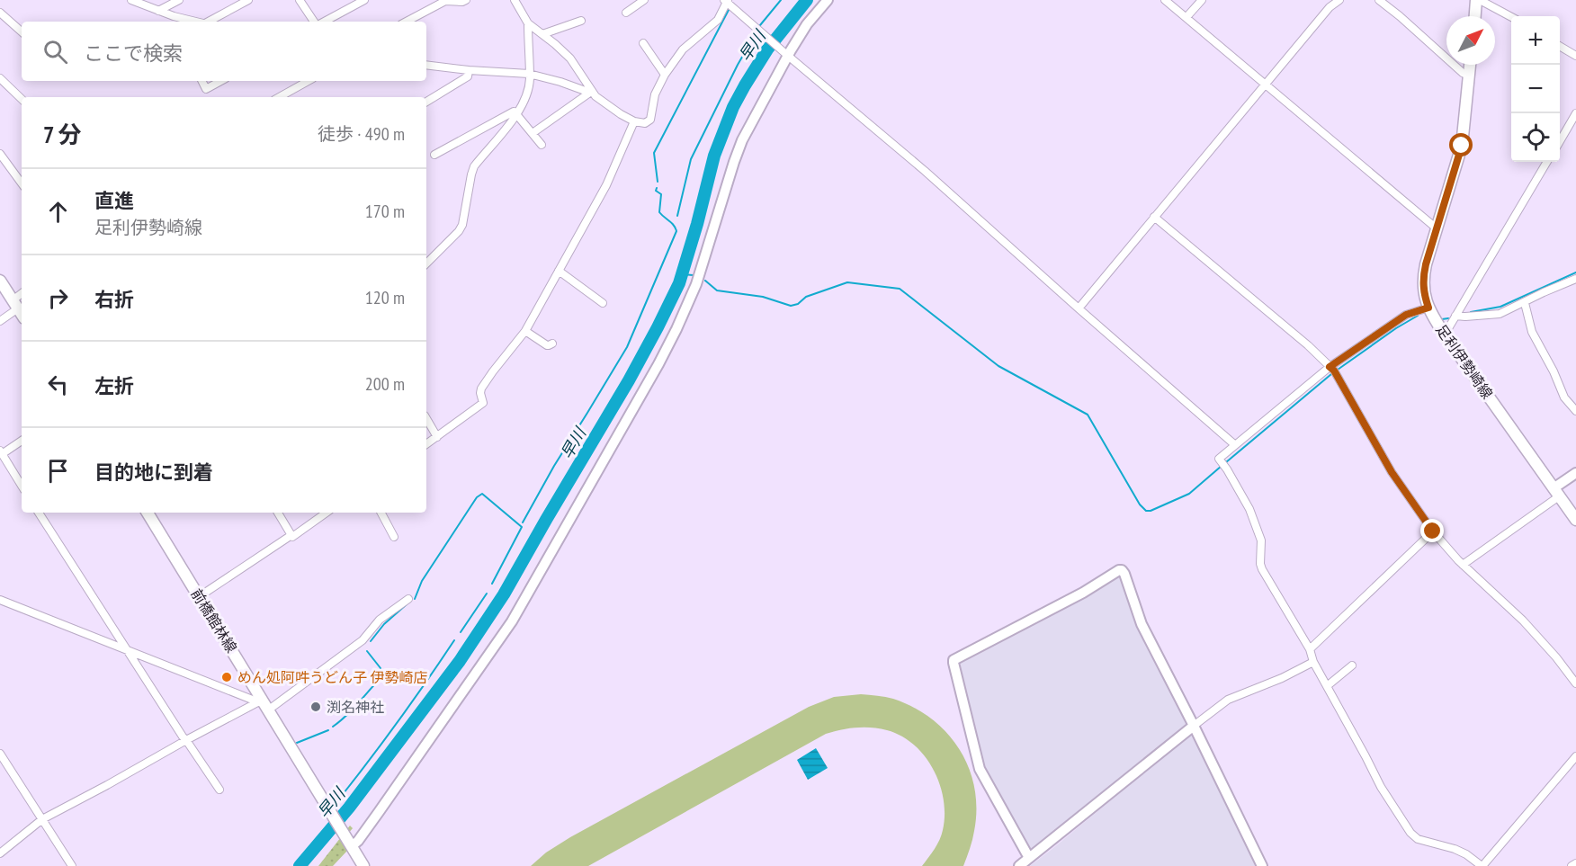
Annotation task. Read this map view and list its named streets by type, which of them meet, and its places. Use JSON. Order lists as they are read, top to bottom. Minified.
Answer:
{"streets":{"main road":["足利伊勢崎線","前橋館林線"]},"water":["早川"],"places":["めん処阿吽うどん子 伊勢崎店","渕名神社"],"north":"top right","page":{"map_buttons":["+","−"],"search":"ここで検索","heading":["7 分","徒歩 · 490 m"],"list":[["直進","足利伊勢崎線","170 m"],["右折","120 m"],["左折","200 m"],"目的地に到着"]}}
